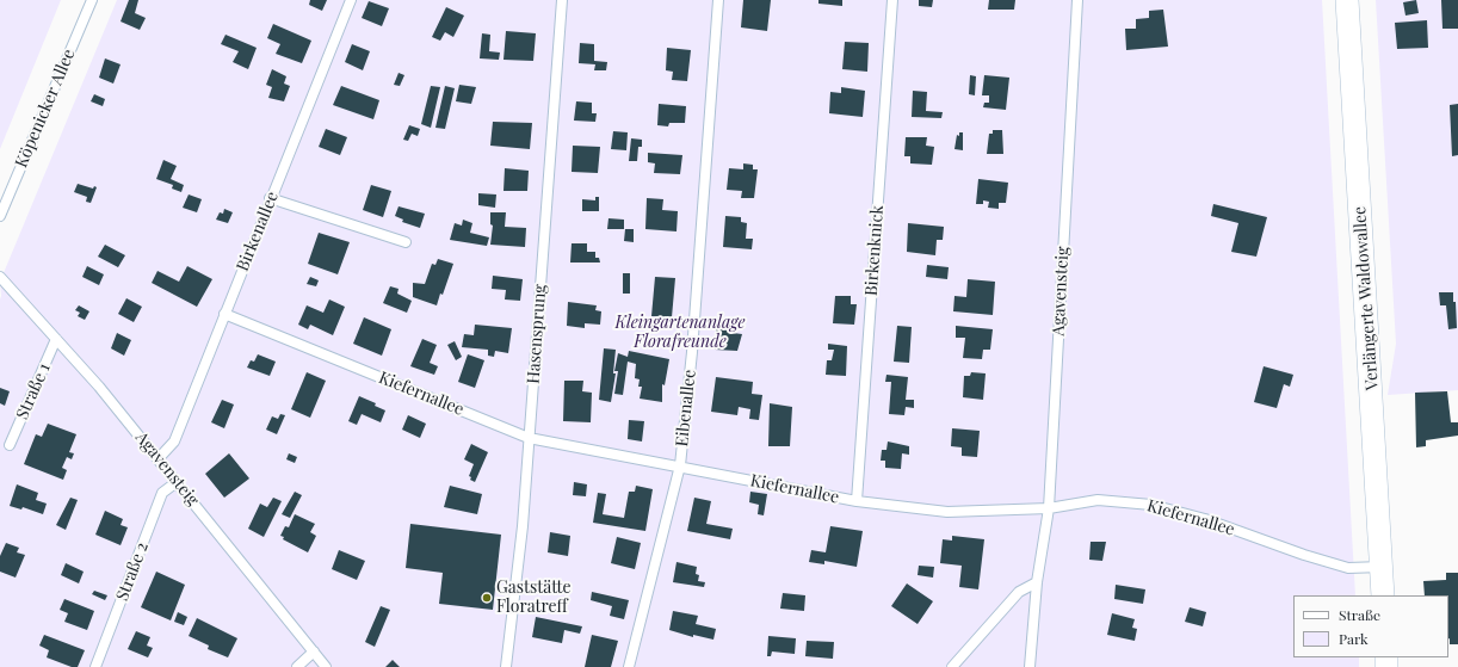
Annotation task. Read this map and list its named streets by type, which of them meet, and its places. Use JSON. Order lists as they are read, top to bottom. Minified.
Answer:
{"streets":{"street":["Verlängerte Waldowallee"],"lane":["Köpenicker Allee","Birkenallee","Birkenknick","Agavensteig","Hasensprung","Straße 1","Kiefernallee","Eibenallee","Straße 2"]},"crossings":[["Birkenallee","Agavensteig"],["Birkenallee","Kiefernallee"],["Birkenknick","Kiefernallee"],["Agavensteig","Straße 1"],["Agavensteig","Kiefernallee"],["Agavensteig","Straße 2"],["Verlängerte Waldowallee","Kiefernallee"],["Hasensprung","Kiefernallee"],["Kiefernallee","Eibenallee"]],"parks":["Kleingartenanlage Florafreunde"],"places":["Gaststätte Floratreff"],"legend":["Straße","Park"]}
